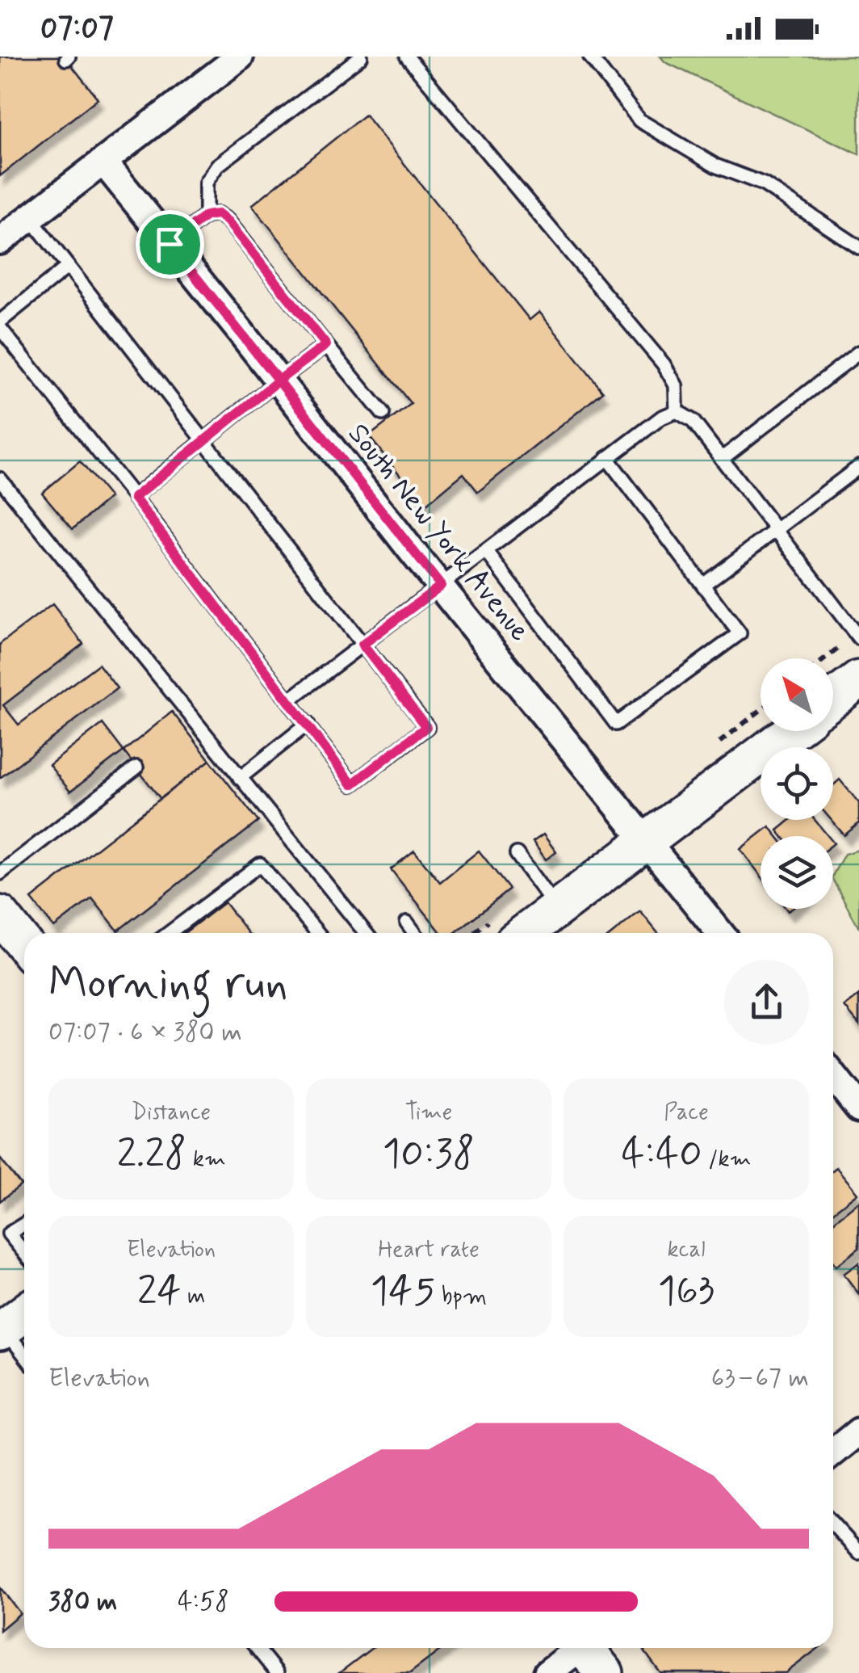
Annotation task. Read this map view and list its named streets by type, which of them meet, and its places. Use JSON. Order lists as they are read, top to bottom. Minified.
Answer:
{"streets":{"street":["South New York Avenue"]},"north":"top left","page":{"status":"07:07","heading":["Morning run","07:07 · 6 × 380 m"],"stats":[["Distance","2.28 km"],["Time","10:38"],["Pace","4:40 /km"],["Elevation","24 m"],["Heart rate","145 bpm"],["kcal","163"]],"chart":["Elevation","63–67 m"],"list":[{"name":"380 m","note":"4:58"}]}}
